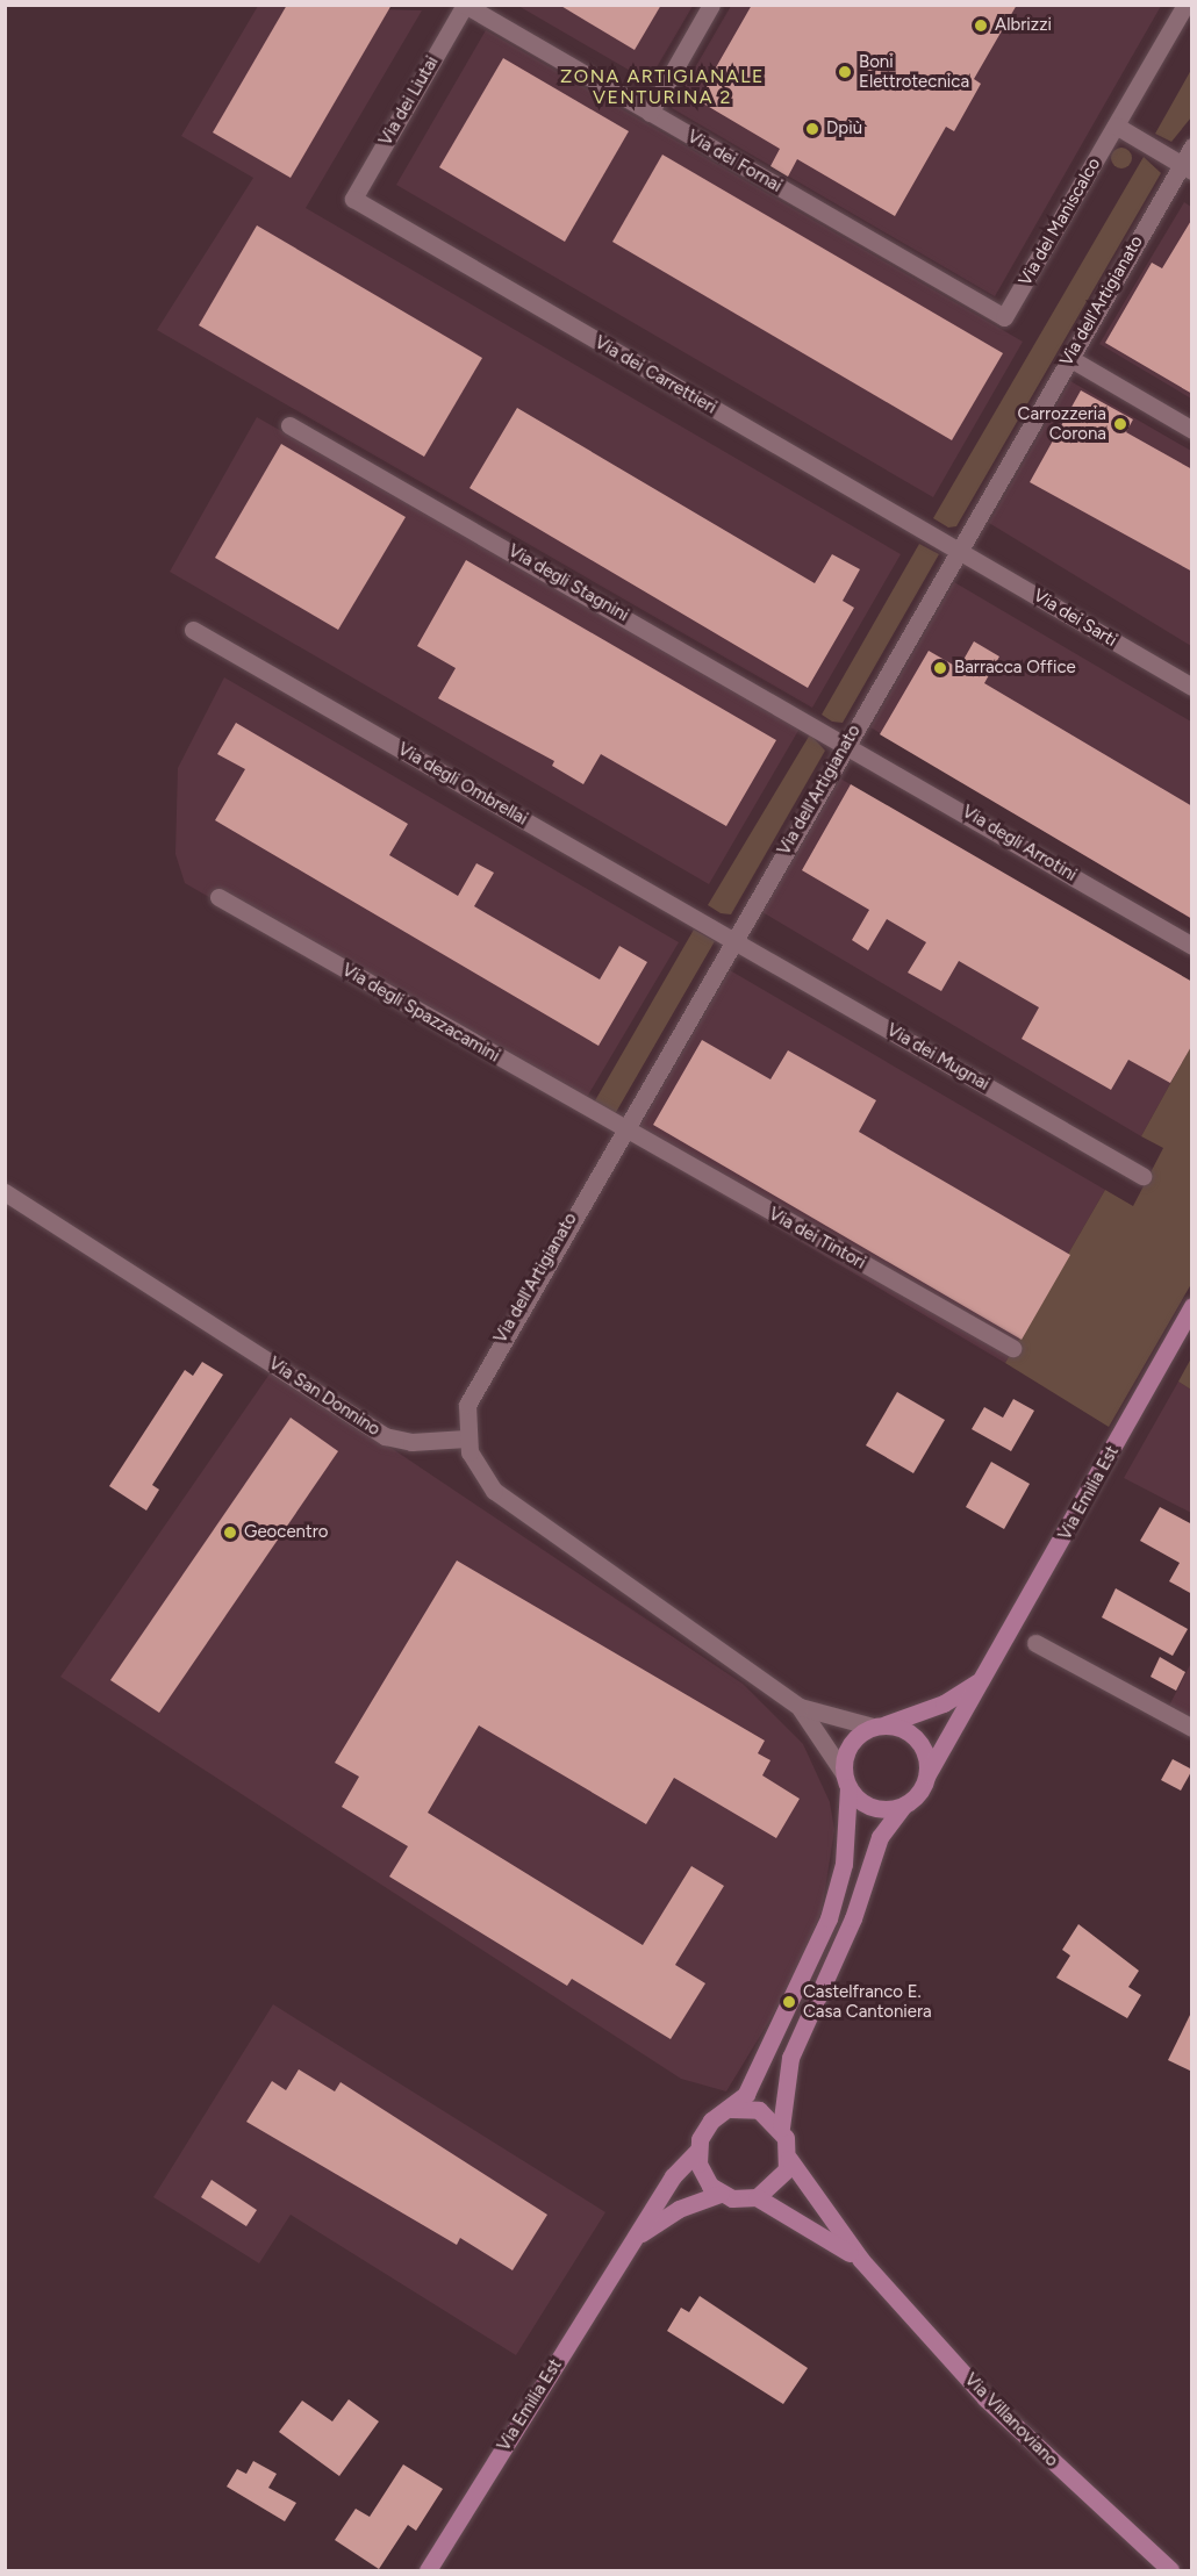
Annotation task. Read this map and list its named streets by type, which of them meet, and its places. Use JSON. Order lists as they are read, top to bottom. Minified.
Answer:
{"streets":{"main road":["Via Emilia Est","Via Villanoviano"],"street":["Via dei Liutai","Via dei Fornai","Via del Maniscalco","Via dell'Artigianato","Via dei Carrettieri","Via degli Stagnini","Via dei Sarti","Via degli Ombrellai","Via degli Arrotini","Via degli Spazzacamini","Via dei Mugnai","Via dei Tintori","Via San Donnino"]},"crossings":[["Via dei Liutai","Via dei Fornai"],["Via dei Liutai","Via dei Carrettieri"],["Via dei Fornai","Via del Maniscalco"],["Via dell'Artigianato","Via dei Carrettieri"],["Via dell'Artigianato","Via degli Stagnini"],["Via dell'Artigianato","Via dei Sarti"],["Via dell'Artigianato","Via degli Ombrellai"],["Via dell'Artigianato","Via degli Arrotini"],["Via dell'Artigianato","Via degli Spazzacamini"],["Via dell'Artigianato","Via dei Mugnai"],["Via dell'Artigianato","Via dei Tintori"],["Via dell'Artigianato","Via San Donnino"],["Via dei Carrettieri","Via dei Sarti"],["Via degli Stagnini","Via degli Arrotini"],["Via degli Ombrellai","Via dei Mugnai"],["Via degli Spazzacamini","Via dei Tintori"],["Via Emilia Est","Via Villanoviano"]],"districts":["ZONA ARTIGIANALE VENTURINA 2"],"places":["Albrizzi","Boni Elettrotecnica","Dpiù","Carrozzeria Corona","Barracca Office","Geocentro","Castelfranco E. Casa Cantoniera"]}
